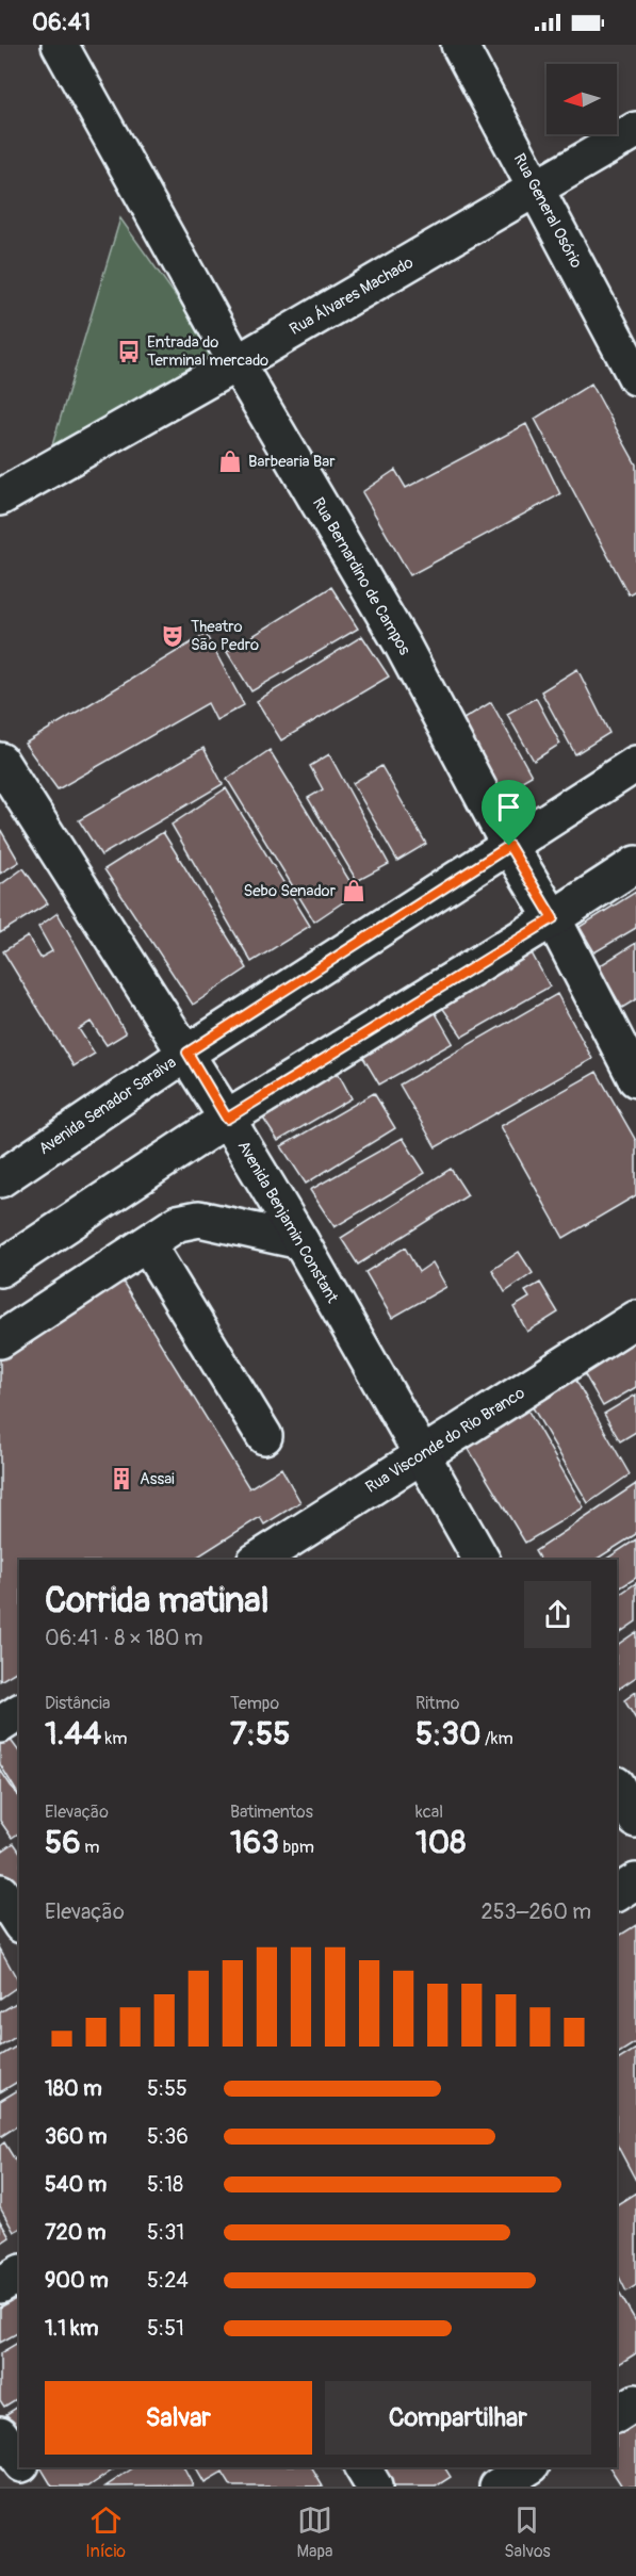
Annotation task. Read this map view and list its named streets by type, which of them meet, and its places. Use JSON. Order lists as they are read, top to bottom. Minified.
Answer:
{"streets":{"street":["Rua General Osório","Rua Álvares Machado","Rua Bernardino de Campos","Avenida Senador Saraiva","Avenida Benjamin Constant","Rua Visconde do Rio Branco"]},"crossings":[["Rua General Osório","Rua Álvares Machado"],["Rua Álvares Machado","Rua Bernardino de Campos"],["Rua Bernardino de Campos","Avenida Senador Saraiva"],["Avenida Senador Saraiva","Avenida Benjamin Constant"],["Avenida Benjamin Constant","Rua Visconde do Rio Branco"]],"places":{"bus stop":["Entrada do Terminal mercado"],"shop":["Barbearia Bar","Sebo Senador"],"theatre":["Theatro São Pedro"],"building":["Assai"]},"north":"left","page":{"status":"06:41","heading":["Corrida matinal","06:41 · 8 × 180 m"],"stats":[["Distância","1.44 km"],["Tempo","7:55"],["Ritmo","5:30 /km"],["Elevação","56 m"],["Batimentos","163 bpm"],["kcal","108"]],"chart":["Elevação","253–260 m"],"list":[{"name":"180 m","note":"5:55"},{"name":"360 m","note":"5:36"},{"name":"540 m","note":"5:18"},{"name":"720 m","note":"5:31"},{"name":"900 m","note":"5:24"},{"name":"1.1 km","note":"5:51"}],"buttons":["Salvar","Compartilhar"],"tabs":["Início","Mapa","Salvos"]}}
